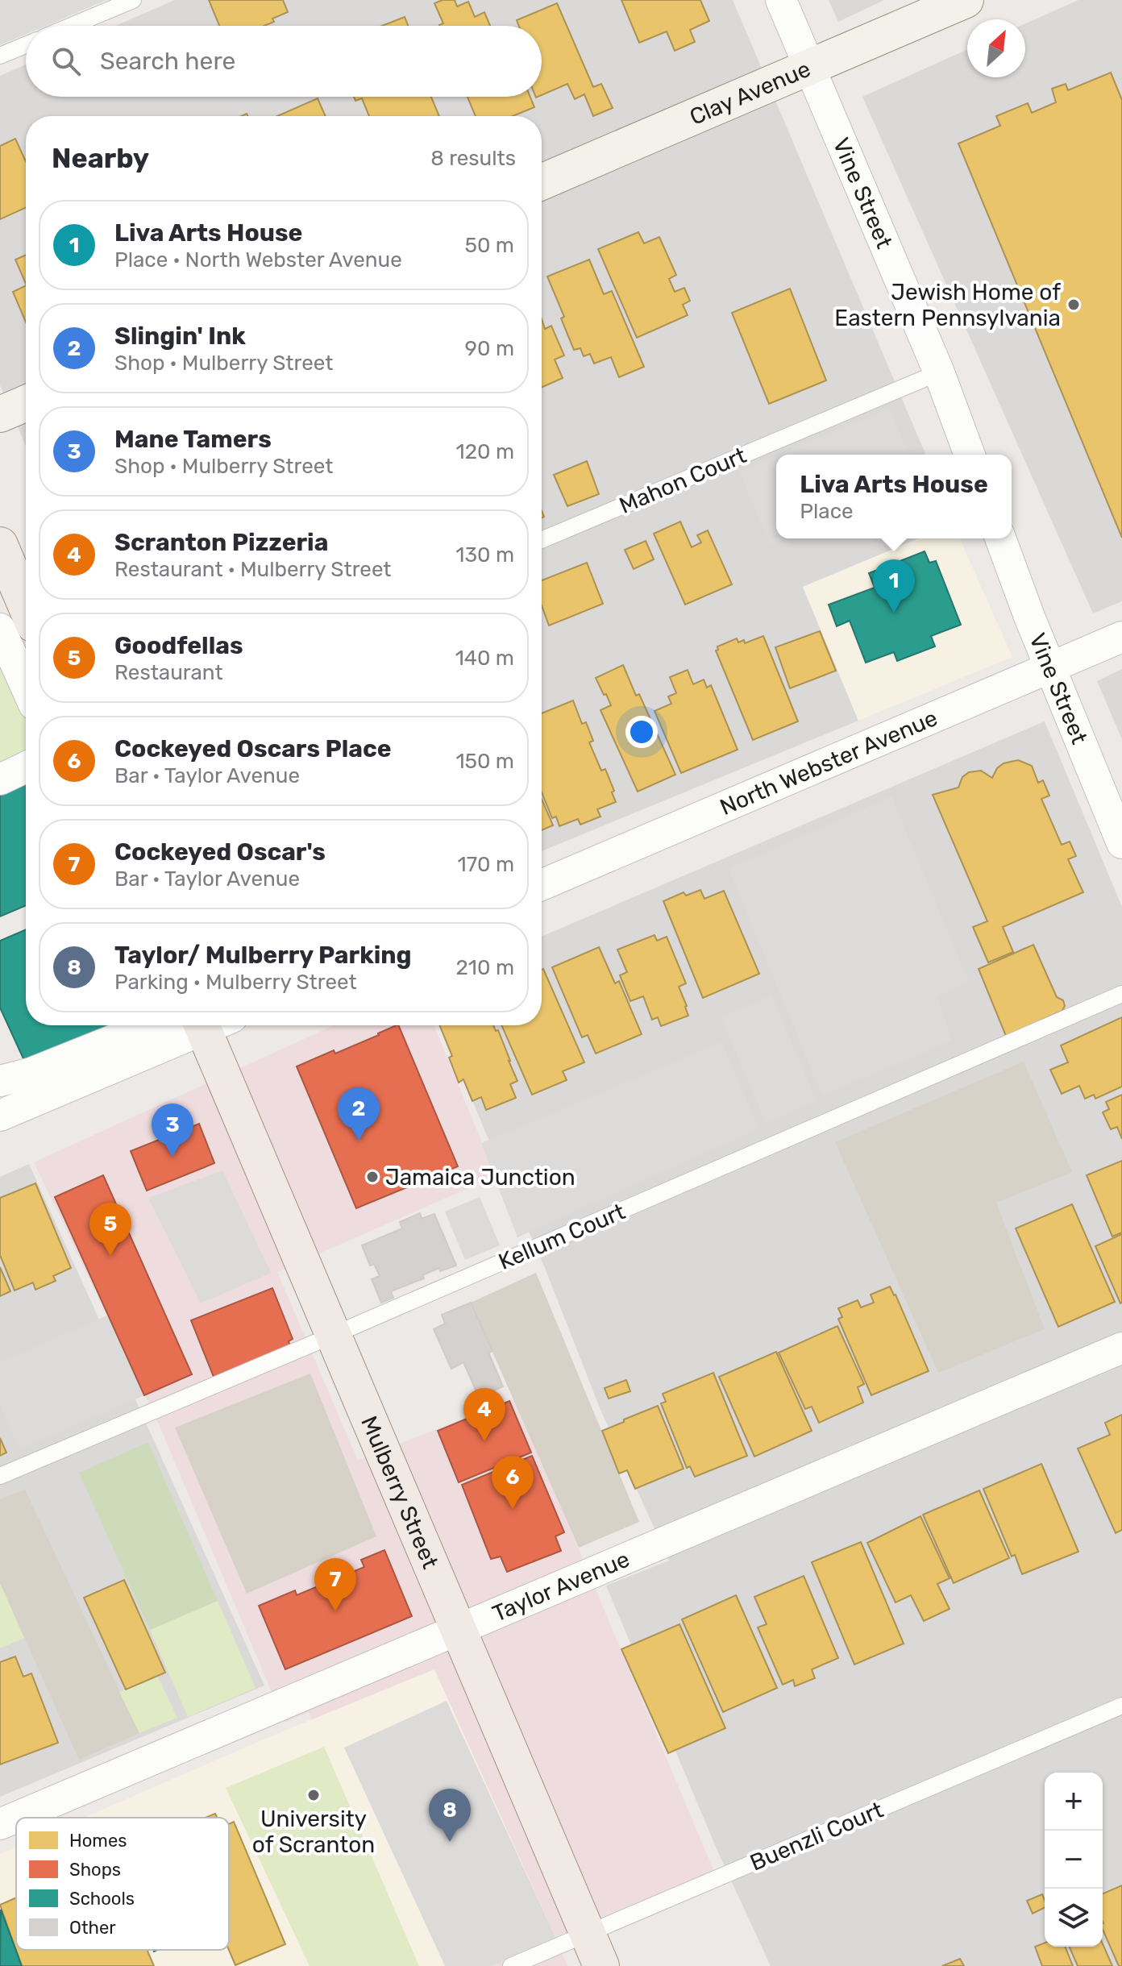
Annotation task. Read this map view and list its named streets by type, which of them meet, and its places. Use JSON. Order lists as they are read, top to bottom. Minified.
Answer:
{"streets":{"main road":["Clay Avenue","Mulberry Street"],"street":["Vine Street","North Webster Avenue","Taylor Avenue"],"lane":["Mahon Court","Kellum Court","Buenzli Court"]},"crossings":[["Clay Avenue","Vine Street"],["Vine Street","Mahon Court"],["Vine Street","North Webster Avenue"],["Kellum Court","Mulberry Street"],["Mulberry Street","Taylor Avenue"],["Mulberry Street","Buenzli Court"]],"places":["Jewish Home of Eastern Pennsylvania","Jamaica Junction","University of Scranton"],"legend":["Homes","Shops","Schools","Other"],"north":"top right","page":{"search":"Search here","heading":["Nearby","8 results"],"list":[{"mark":"1","name":"Liva Arts House","note":"Place · North Webster Avenue","value":"50 m"},{"mark":"2","name":"Slingin' Ink","note":"Shop · Mulberry Street","value":"90 m"},{"mark":"3","name":"Mane Tamers","note":"Shop · Mulberry Street","value":"120 m"},{"mark":"4","name":"Scranton Pizzeria","note":"Restaurant · Mulberry Street","value":"130 m"},{"mark":"5","name":"Goodfellas","note":"Restaurant","value":"140 m"},{"mark":"6","name":"Cockeyed Oscars Place","note":"Bar · Taylor Avenue","value":"150 m"},{"mark":"7","name":"Cockeyed Oscar's","note":"Bar · Taylor Avenue","value":"170 m"},{"mark":"8","name":"Taylor/ Mulberry Parking","note":"Parking · Mulberry Street","value":"210 m"}],"popup":["Liva Arts House","Place"],"pins":["1","2","3","5","4","6","7","8"],"map_buttons":["+","−"]}}
